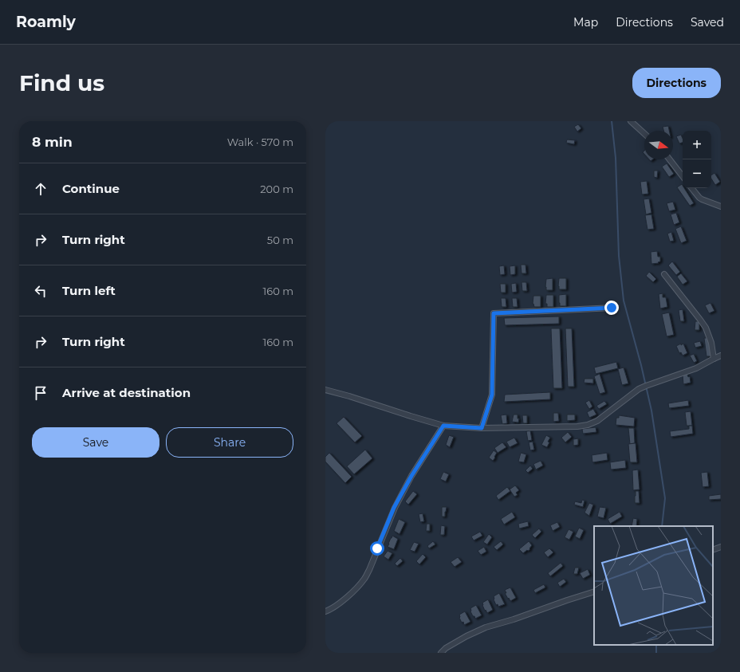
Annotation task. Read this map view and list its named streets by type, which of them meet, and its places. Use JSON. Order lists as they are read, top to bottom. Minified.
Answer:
{"north":"right","page":{"header":"Roamly","nav":["Map","Directions","Saved"],"buttons":["Directions",["Save","Share"]],"title":"Find us","heading":["8 min","Walk · 570 m"],"map_buttons":["+","−"],"list":[["Continue","200 m"],["Turn right","50 m"],["Turn left","160 m"],["Turn right","160 m"],"Arrive at destination"]}}
